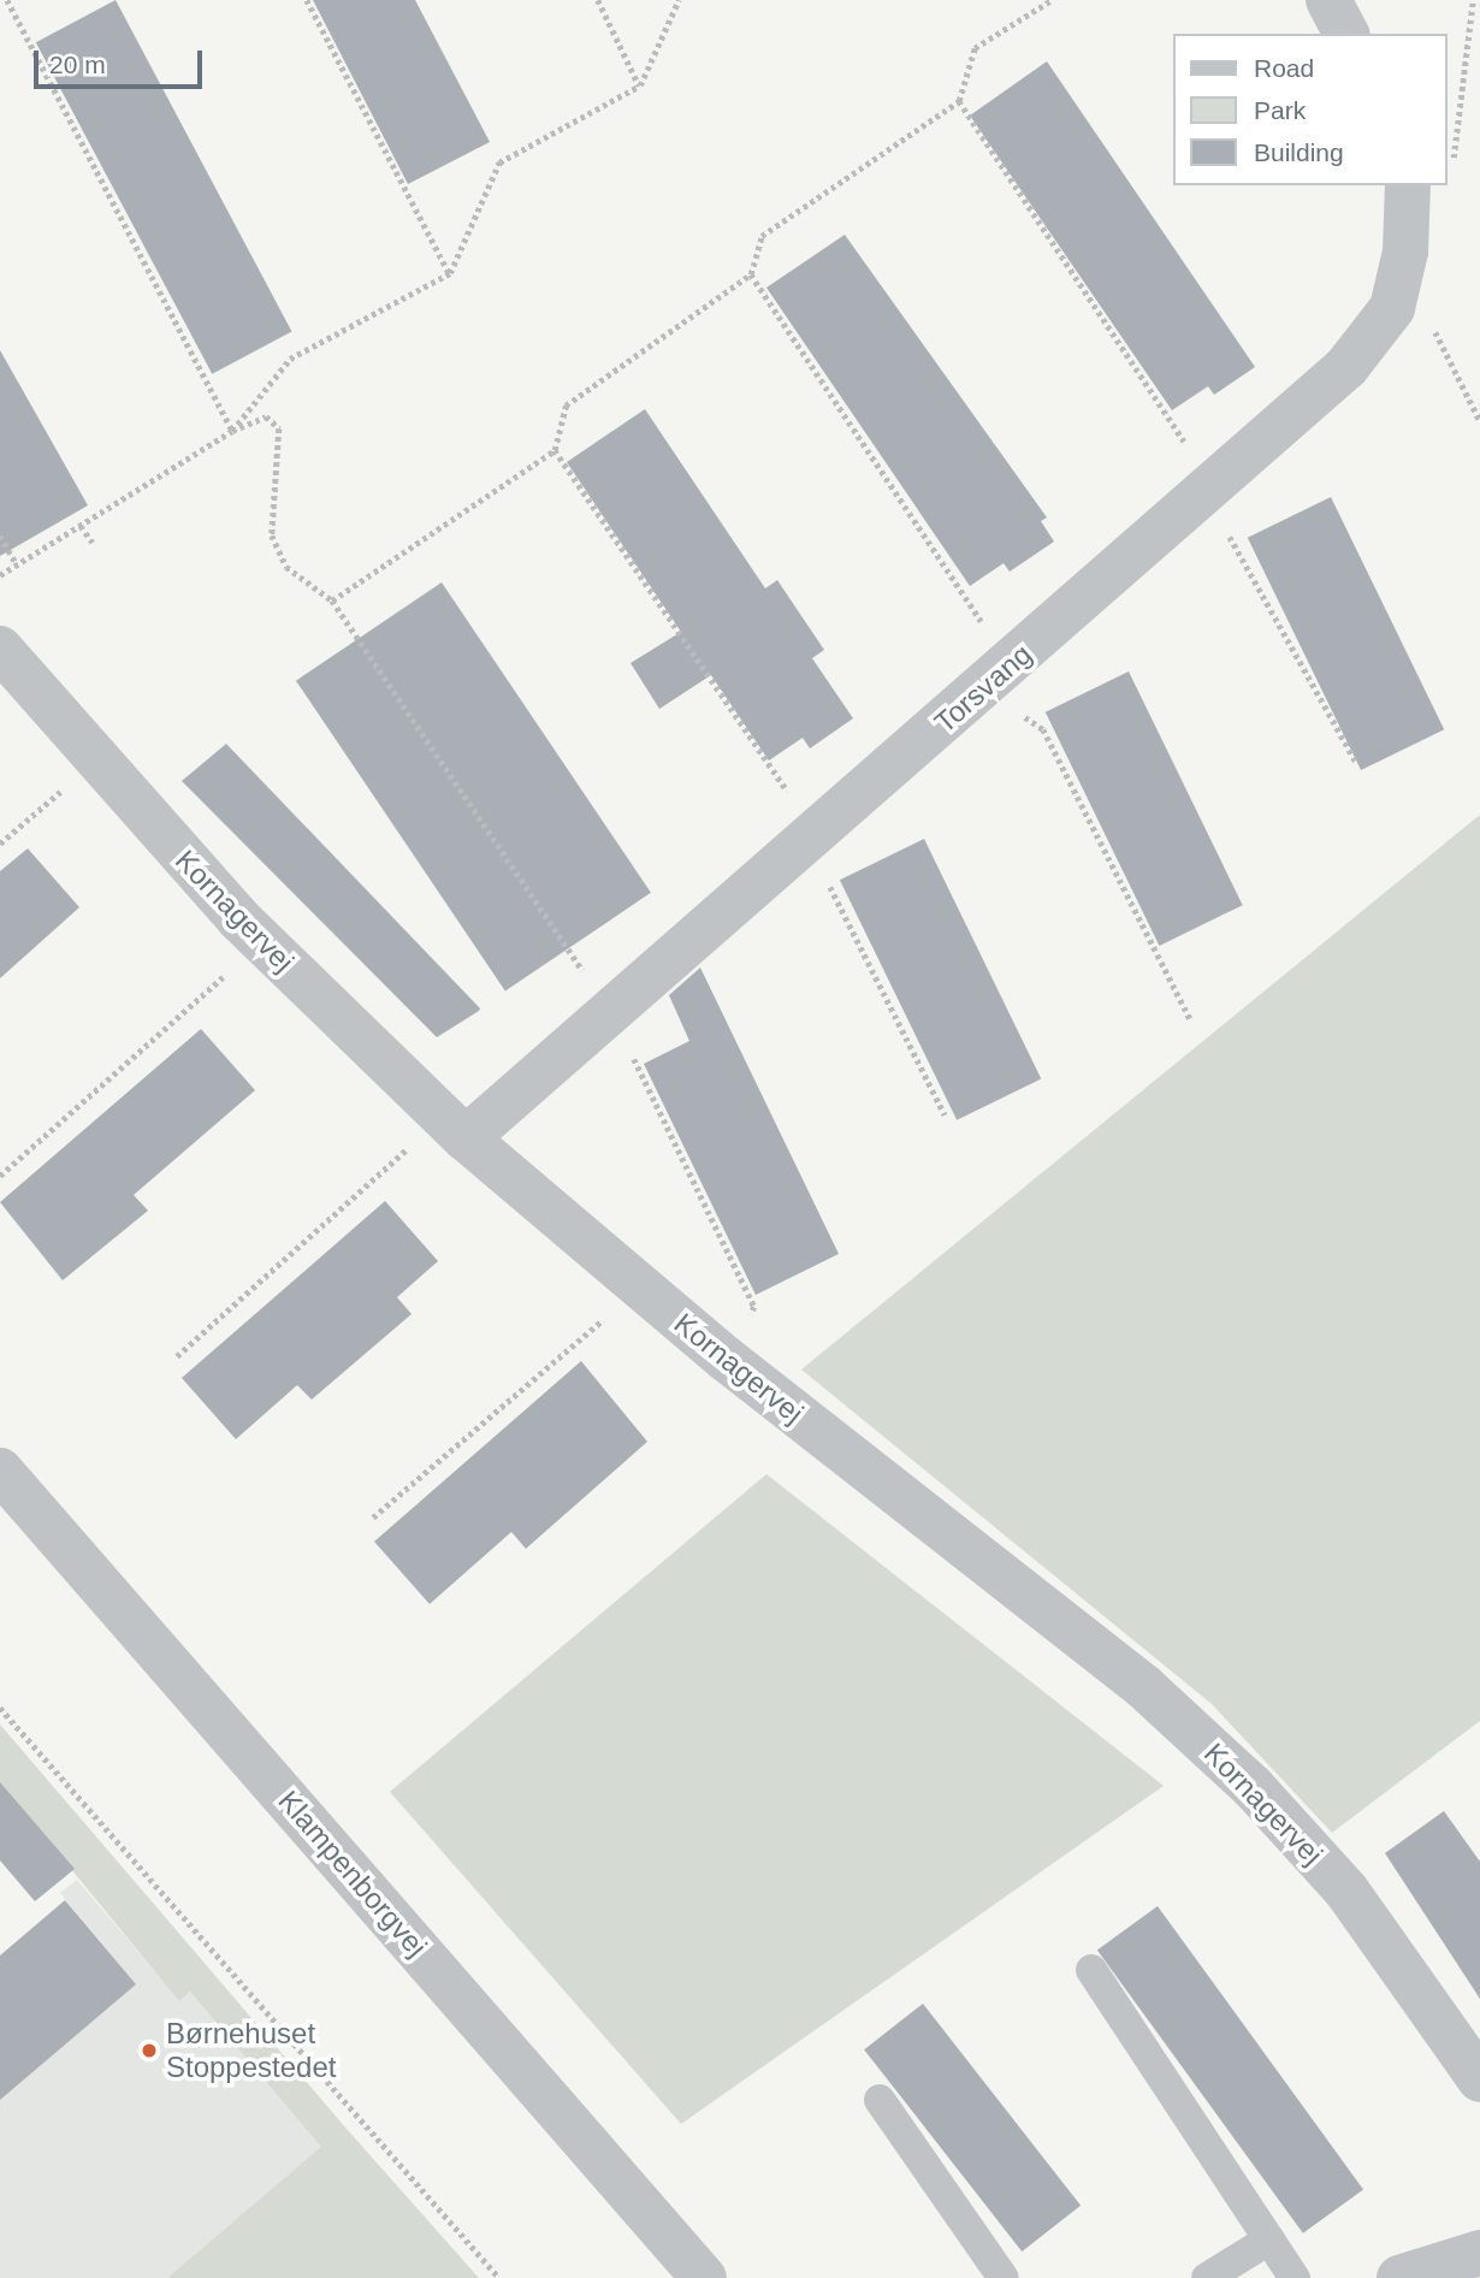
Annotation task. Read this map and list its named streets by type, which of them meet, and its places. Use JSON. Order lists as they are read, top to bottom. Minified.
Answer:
{"streets":{"street":["Torsvang","Kornagervej","Klampenborgvej"]},"crossings":[["Torsvang","Kornagervej"]],"places":["Børnehuset Stoppestedet"],"legend":["Road","Park","Building"],"scale_bar":"20 m"}
